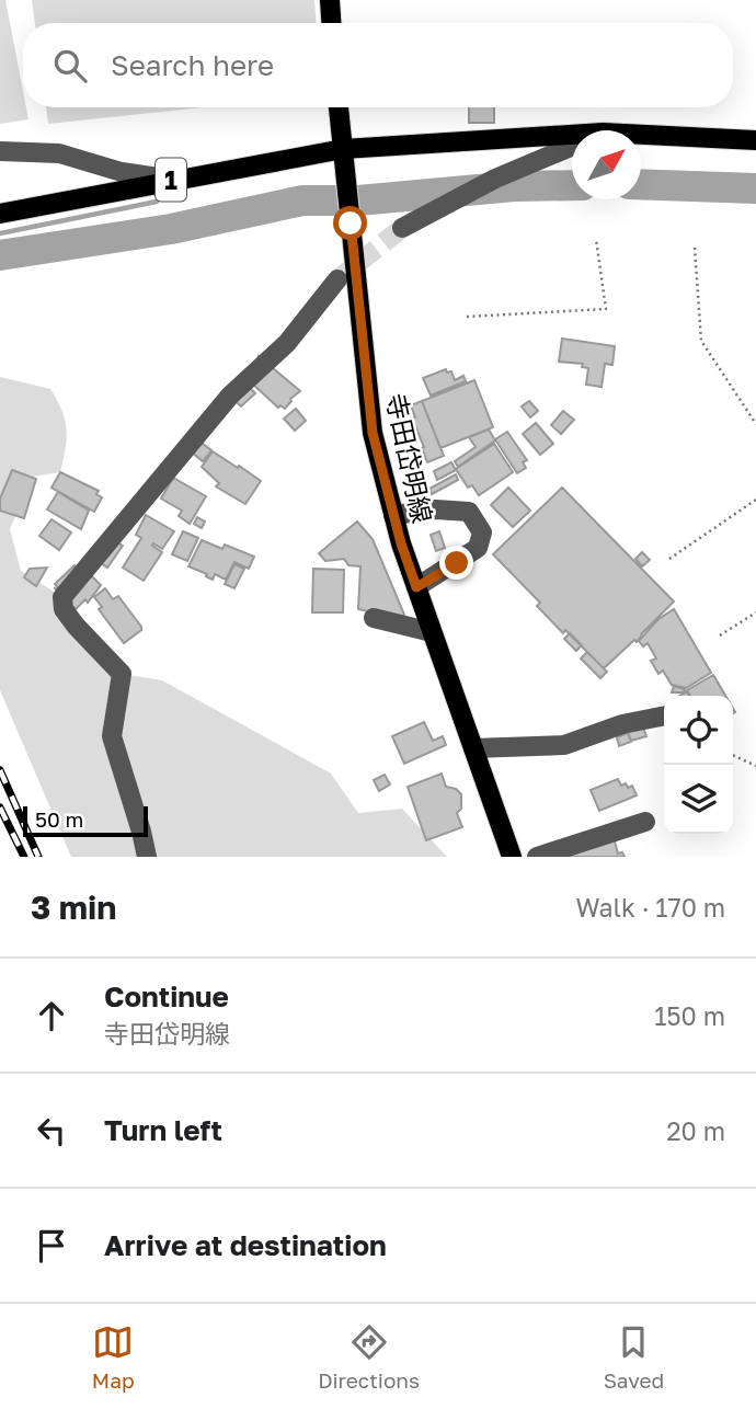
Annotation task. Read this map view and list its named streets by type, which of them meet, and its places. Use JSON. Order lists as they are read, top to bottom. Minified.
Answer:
{"streets":{"main road":["1","寺田岱明線"]},"crossings":[["1","寺田岱明線"]],"scale_bar":"50 m","north":"top right","page":{"search":"Search here","scale":"50 m","heading":["3 min","Walk · 170 m"],"list":[["Continue","寺田岱明線","150 m"],["Turn left","20 m"],"Arrive at destination"],"nav":["Map","Directions","Saved"]}}
